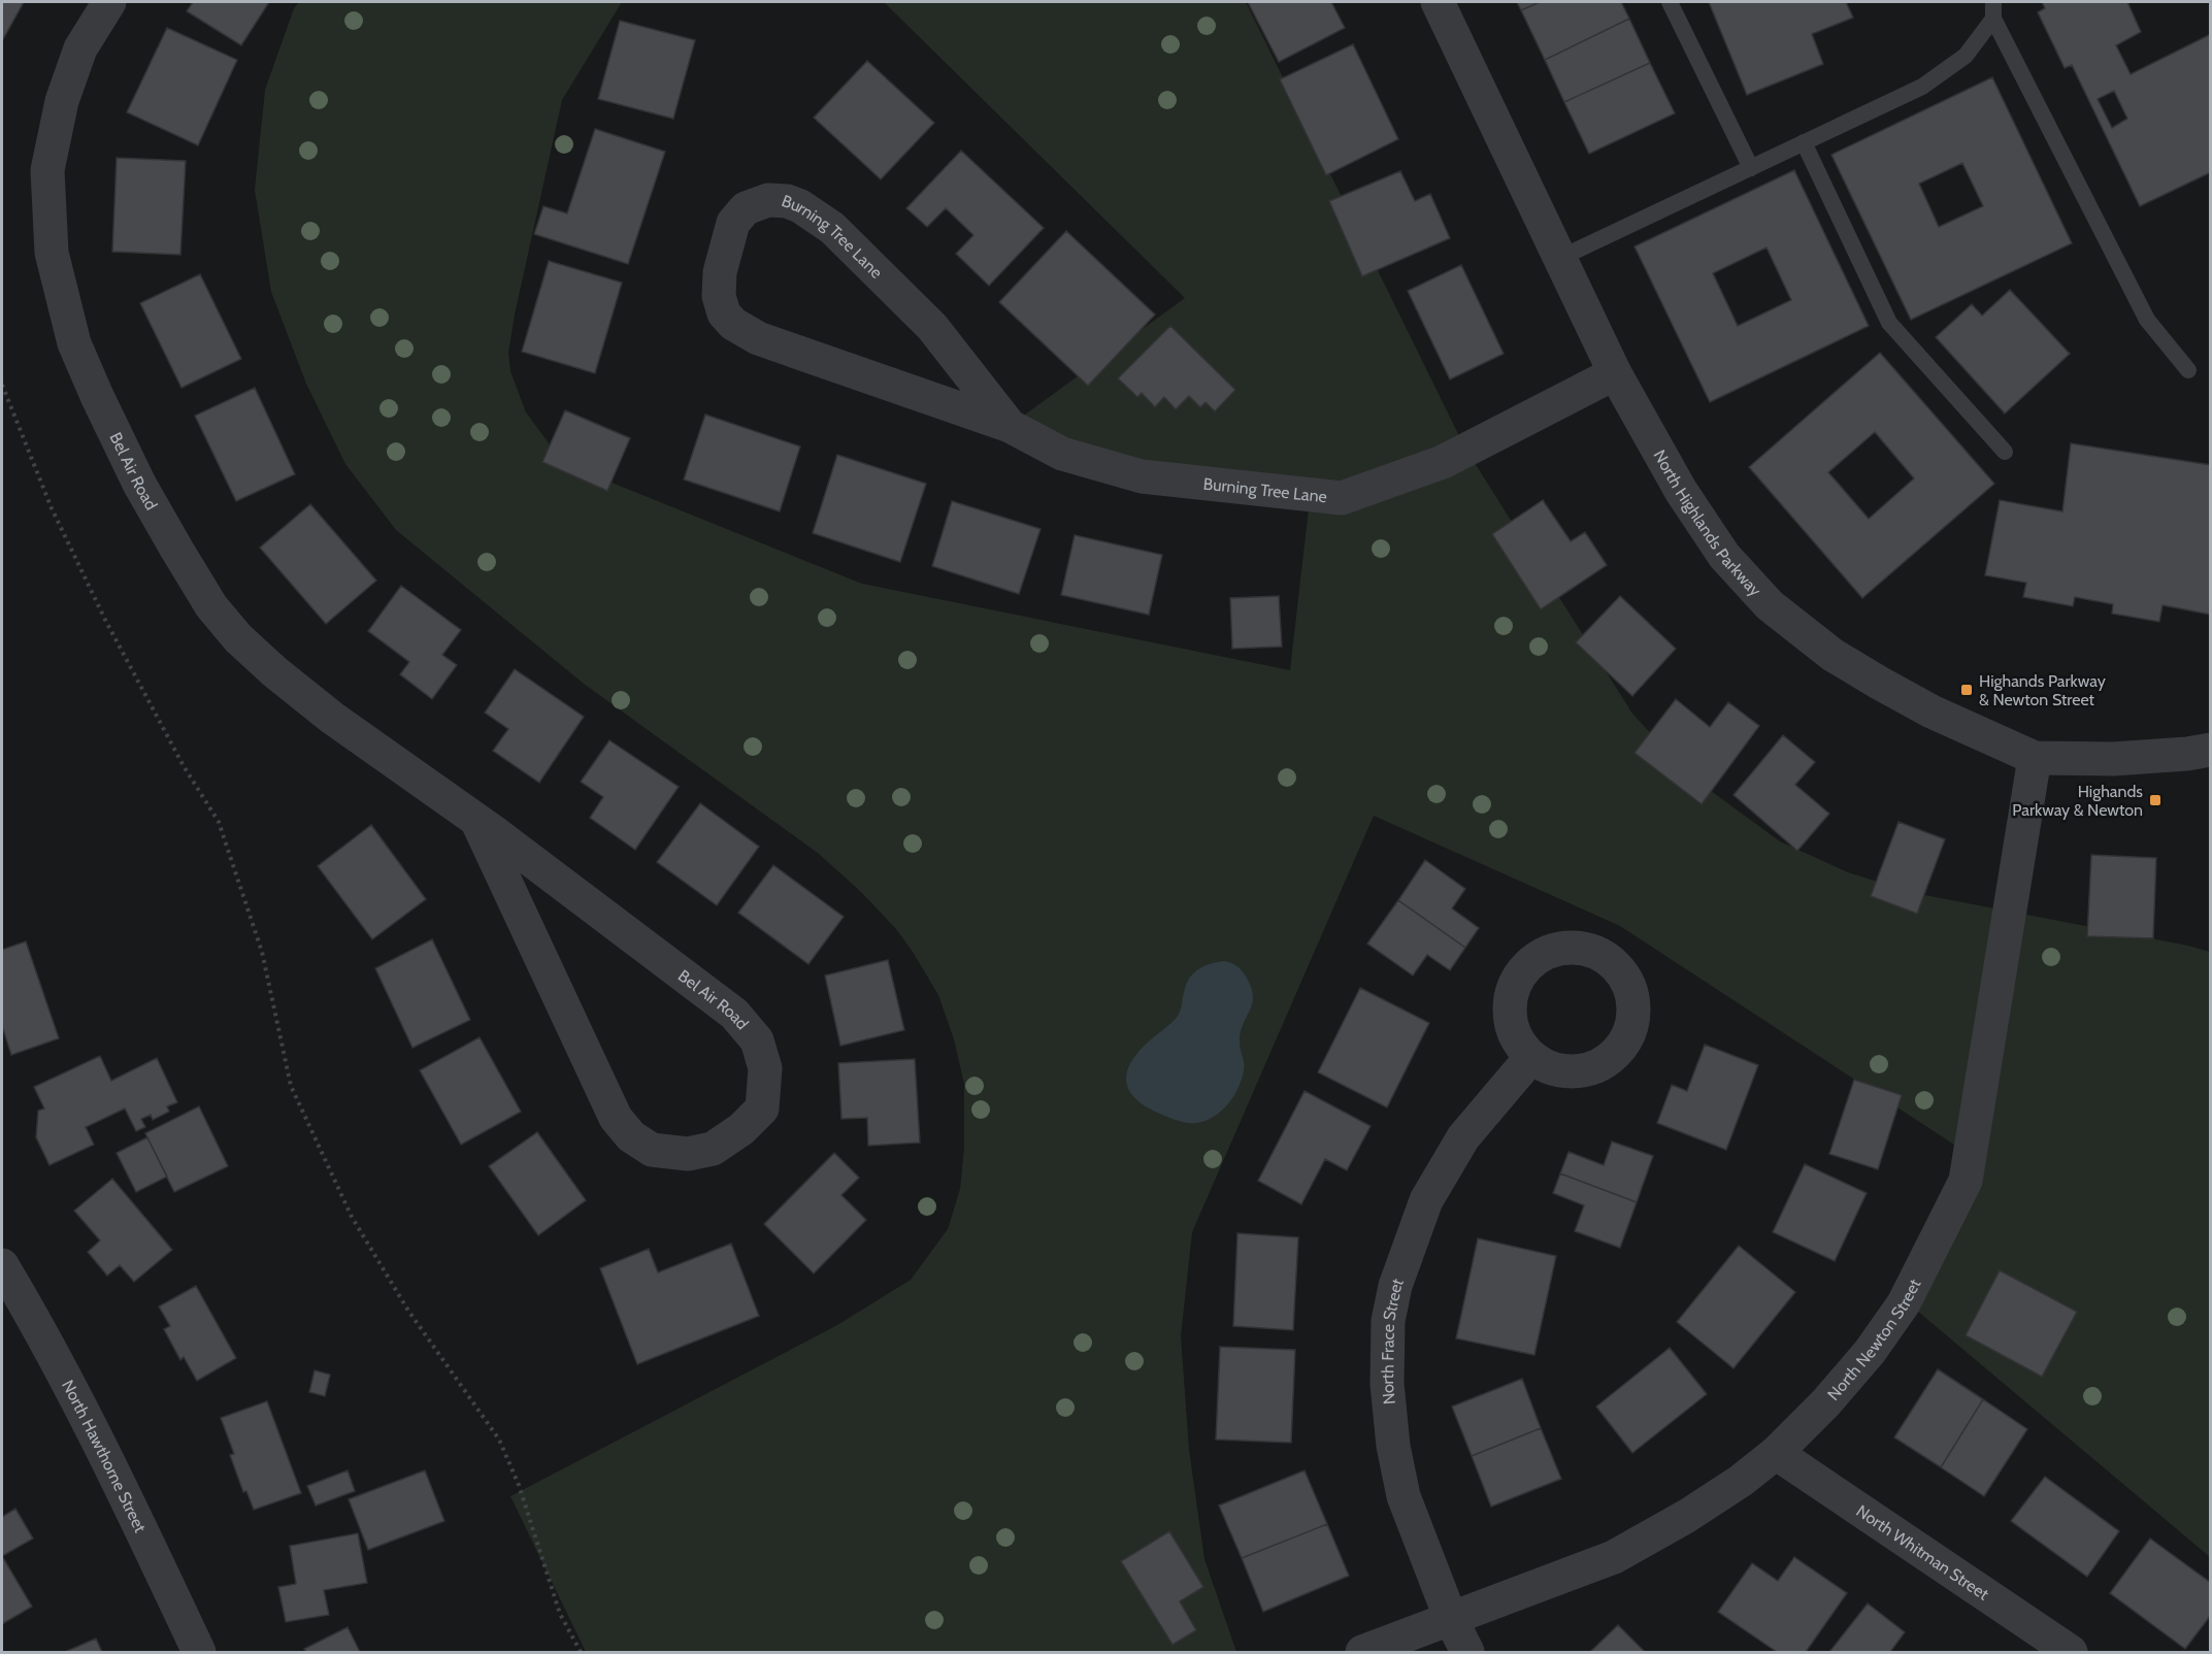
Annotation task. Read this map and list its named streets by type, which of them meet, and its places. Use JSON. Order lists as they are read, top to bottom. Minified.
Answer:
{"streets":{"street":["Burning Tree Lane","Bel Air Road","North Highlands Parkway","North Newton Street","North Frace Street","North Hawthorne Street","North Whitman Street"]},"crossings":[["Burning Tree Lane","North Highlands Parkway"],["North Highlands Parkway","North Newton Street"],["North Newton Street","North Frace Street"],["North Newton Street","North Whitman Street"]],"places":{"transit":["Highands Parkway & Newton Street","Highands Parkway & Newton"]}}
